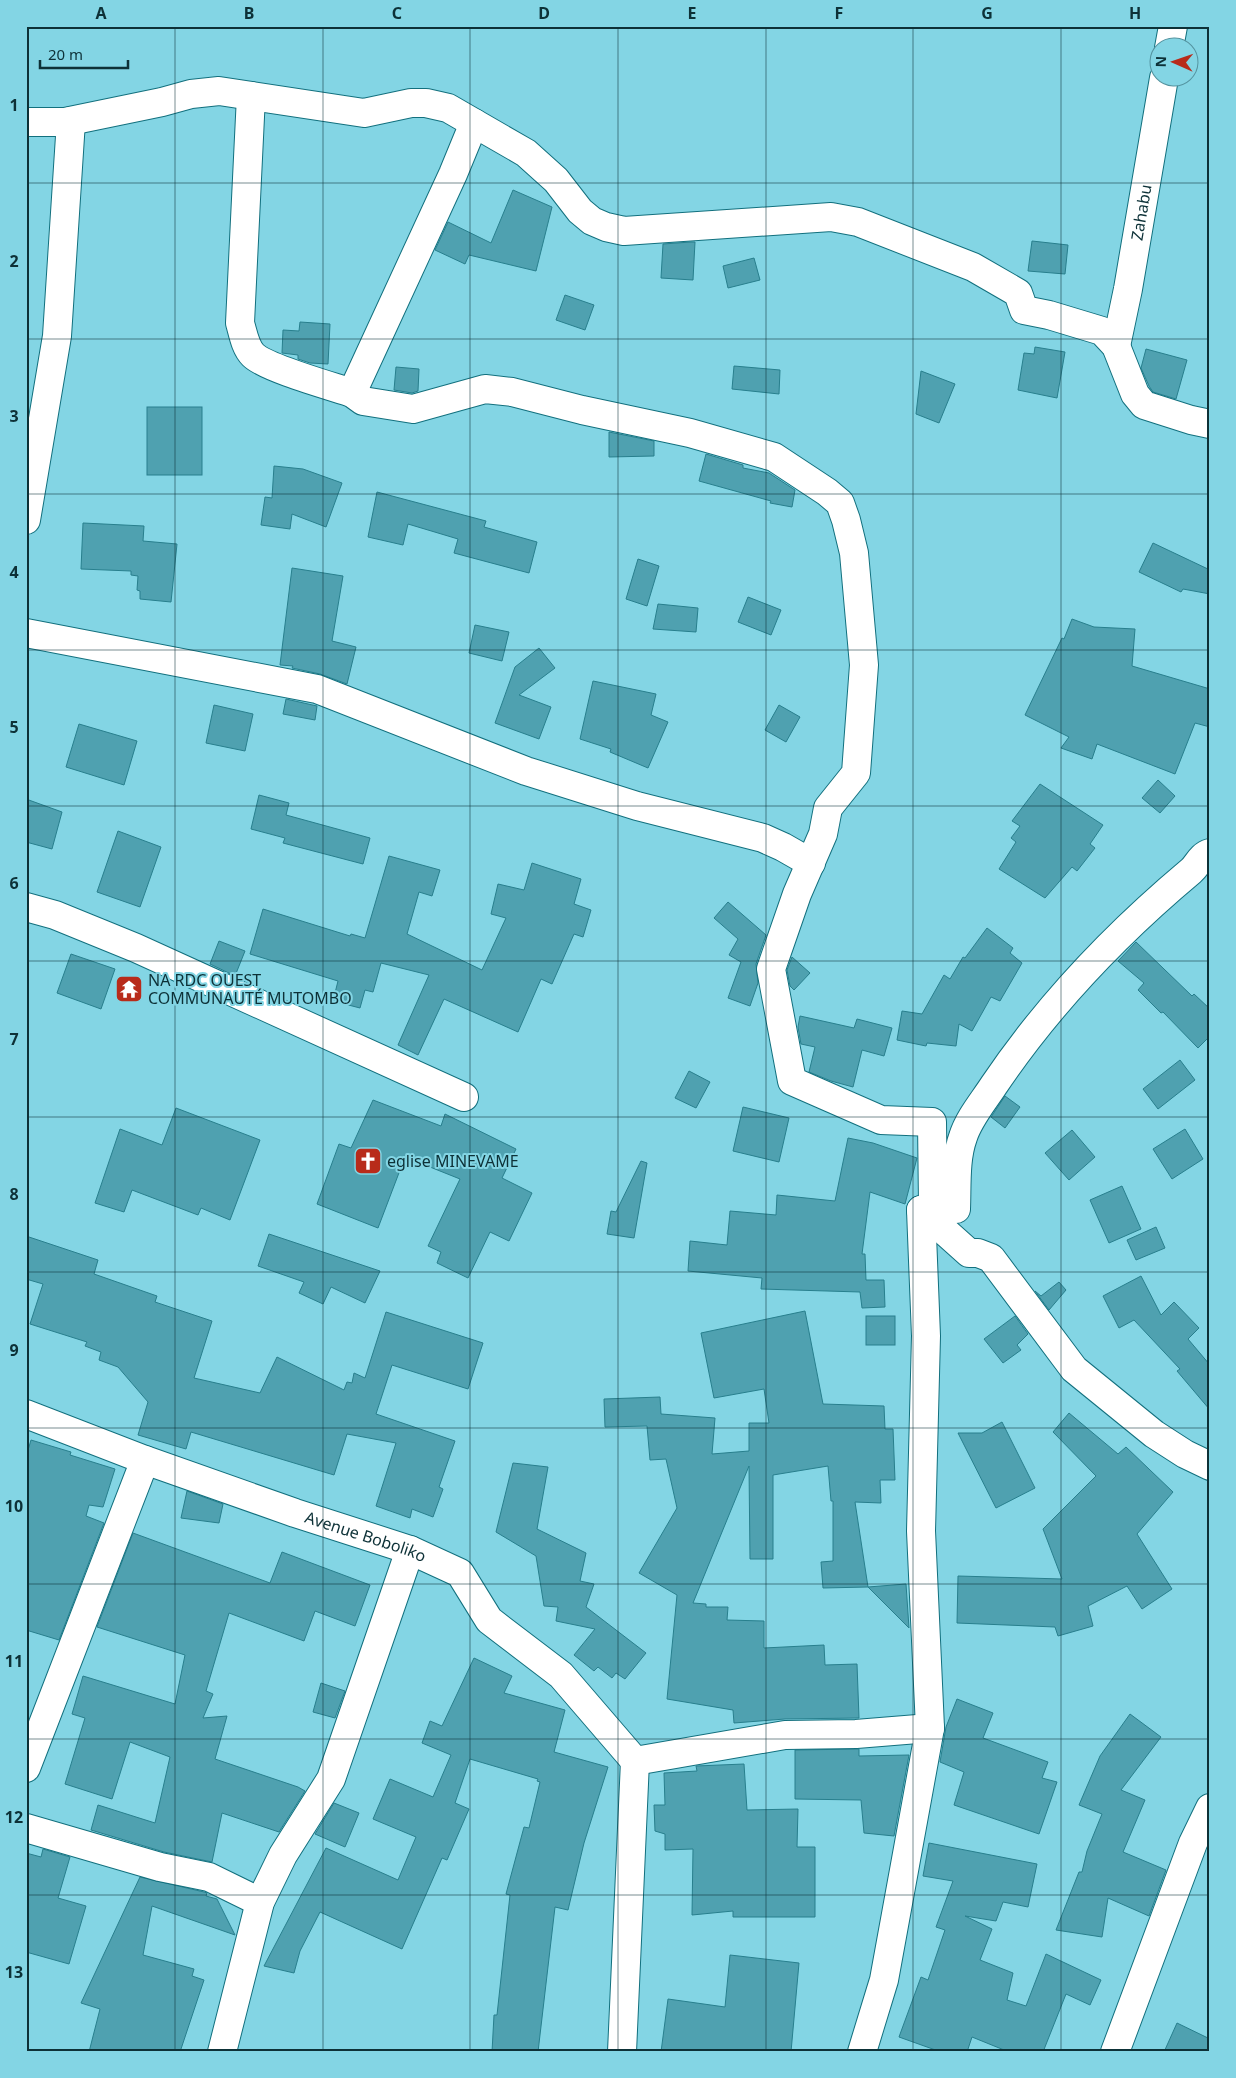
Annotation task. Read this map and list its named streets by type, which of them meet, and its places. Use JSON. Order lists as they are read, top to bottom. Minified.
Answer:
{"streets":{"street":["Zahabu","Avenue Boboliko"]},"places":{"temple":["NA RDC OUEST COMMUNAUTÉ MUTOMBO"],"church":["eglise MINEVAME"]},"scale_bar":"20 m","north":"left","grid":{"columns":["A","B","C","D","E","F","G","H"],"rows":["1","2","3","4","5","6","7","8","9","10","11","12","13"]}}
